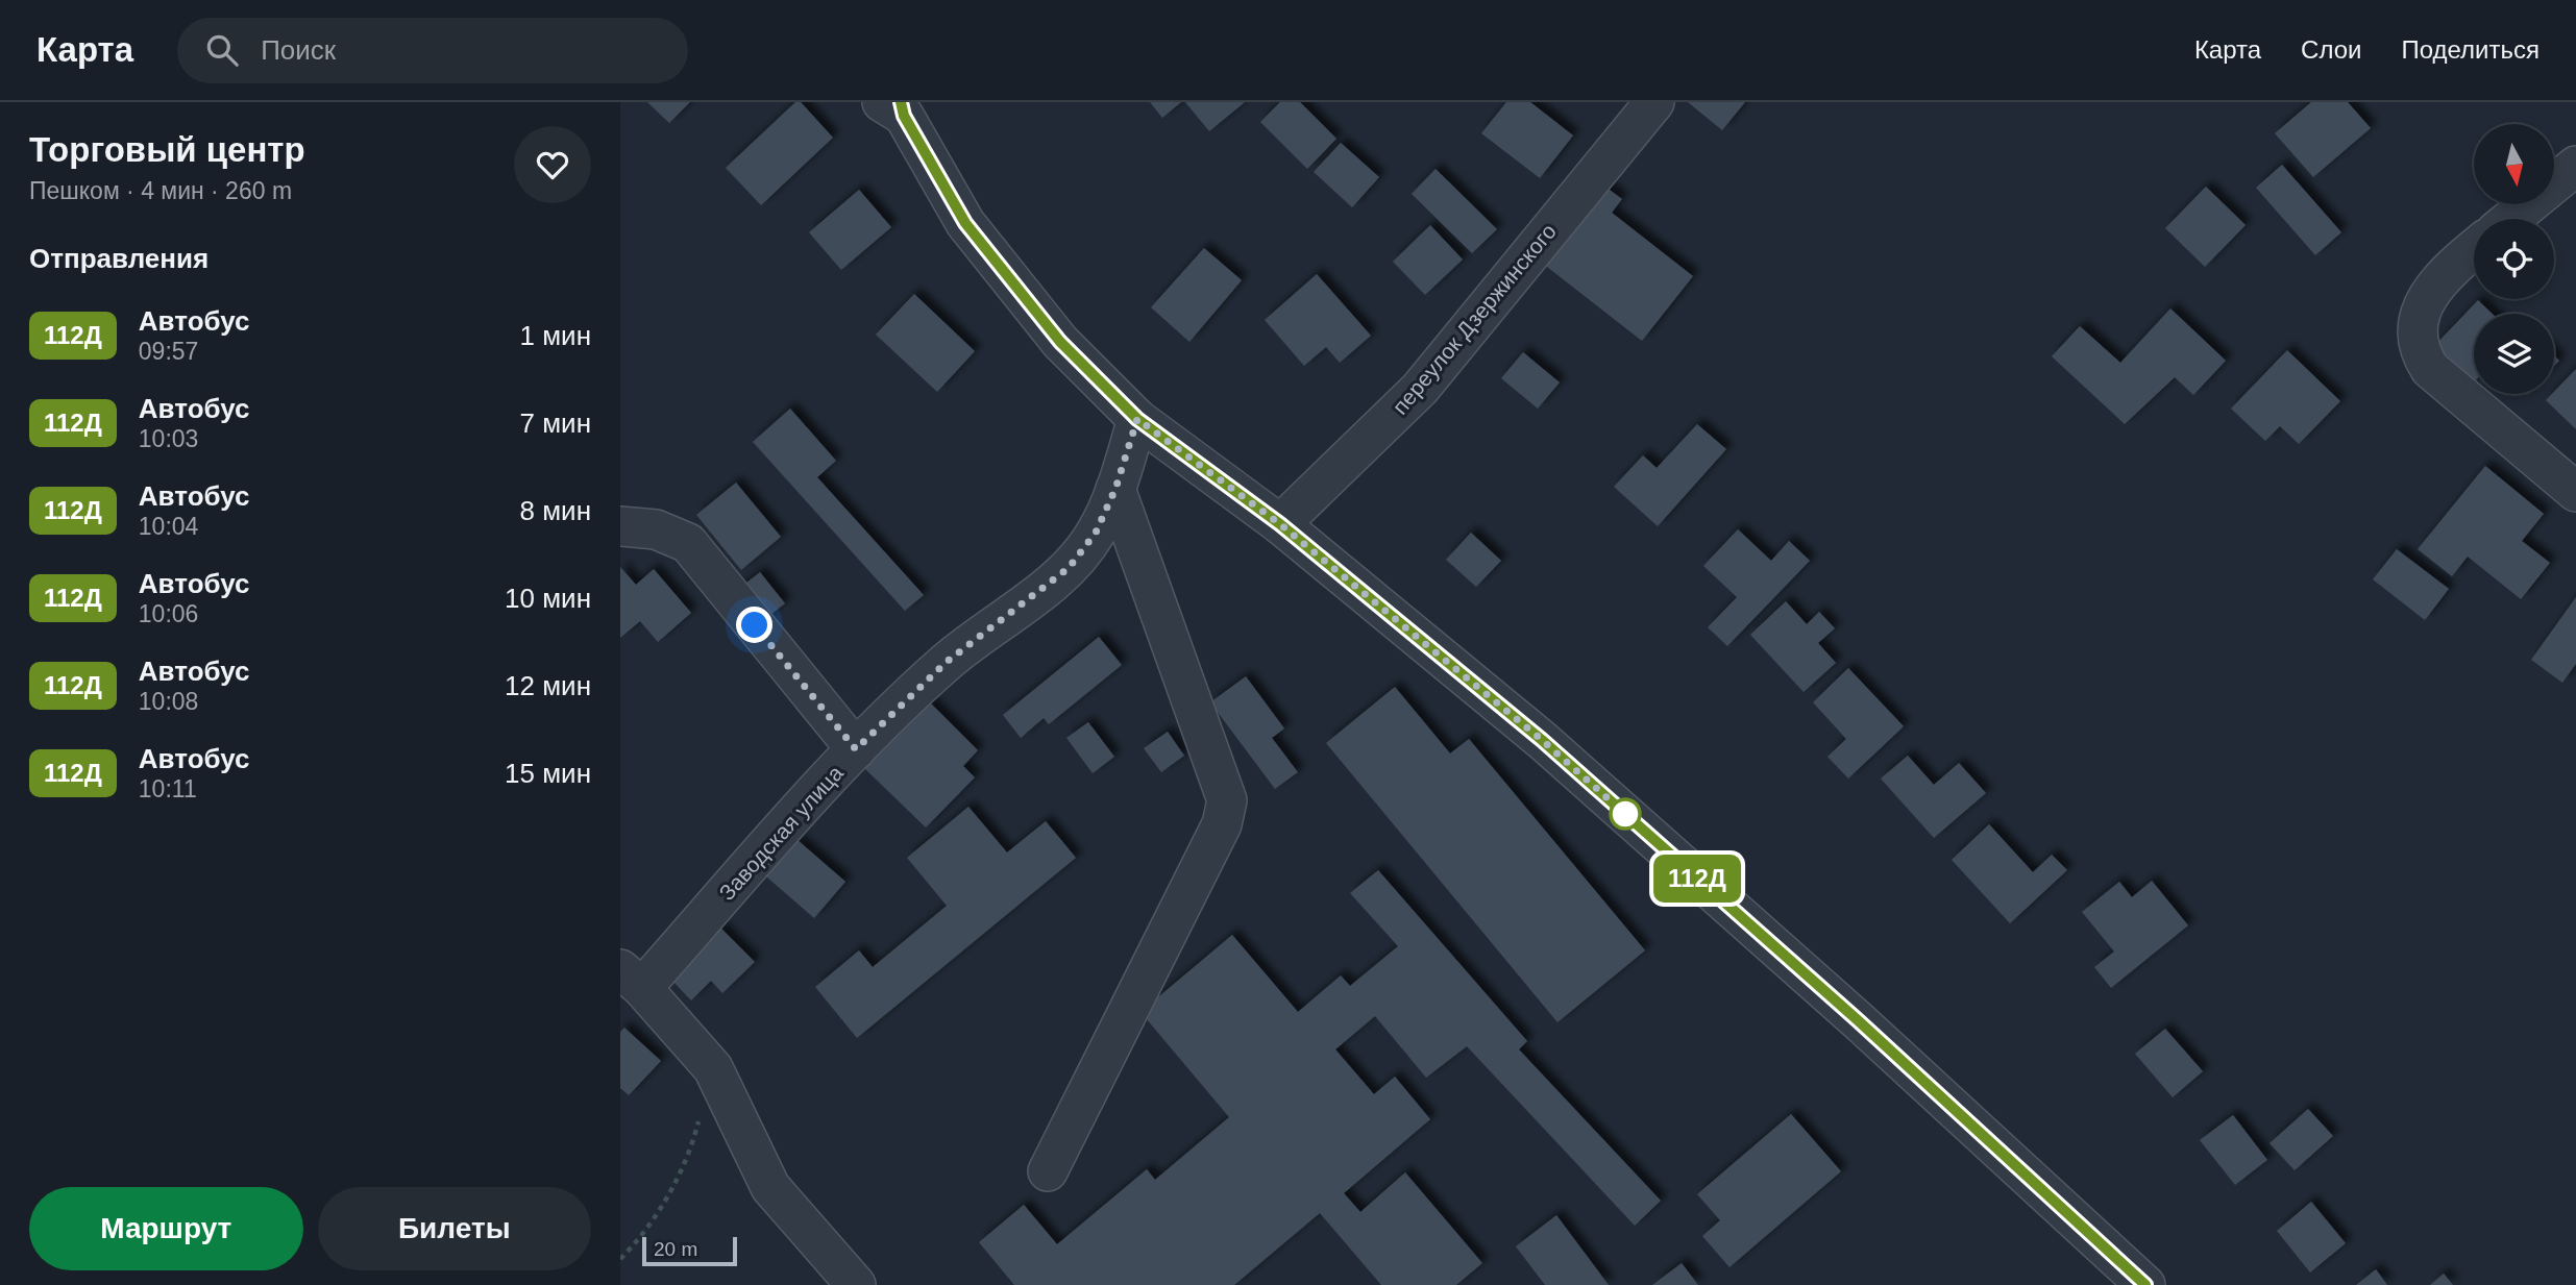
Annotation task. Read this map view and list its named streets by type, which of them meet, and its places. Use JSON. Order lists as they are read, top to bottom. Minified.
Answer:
{"streets":{"street":["переулок Дзержинского","Заводская улица"]},"lines":["bus line 112Д"],"scale_bar":"20 m","north":"bottom","page":{"header":"Карта","search":"Поиск","nav":["Карта","Слои","Поделиться"],"heading":[["Торговый центр","Пешком · 4 мин · 260 m"],"Отправления"],"on_map":"112Д","list":[{"mark":"112Д","name":"Автобус","note":"09:57","value":"1 мин"},{"mark":"112Д","name":"Автобус","note":"10:03","value":"7 мин"},{"mark":"112Д","name":"Автобус","note":"10:04","value":"8 мин"},{"mark":"112Д","name":"Автобус","note":"10:06","value":"10 мин"},{"mark":"112Д","name":"Автобус","note":"10:08","value":"12 мин"},{"mark":"112Д","name":"Автобус","note":"10:11","value":"15 мин"}],"buttons":["Маршрут","Билеты"],"scale":"20 m"}}
